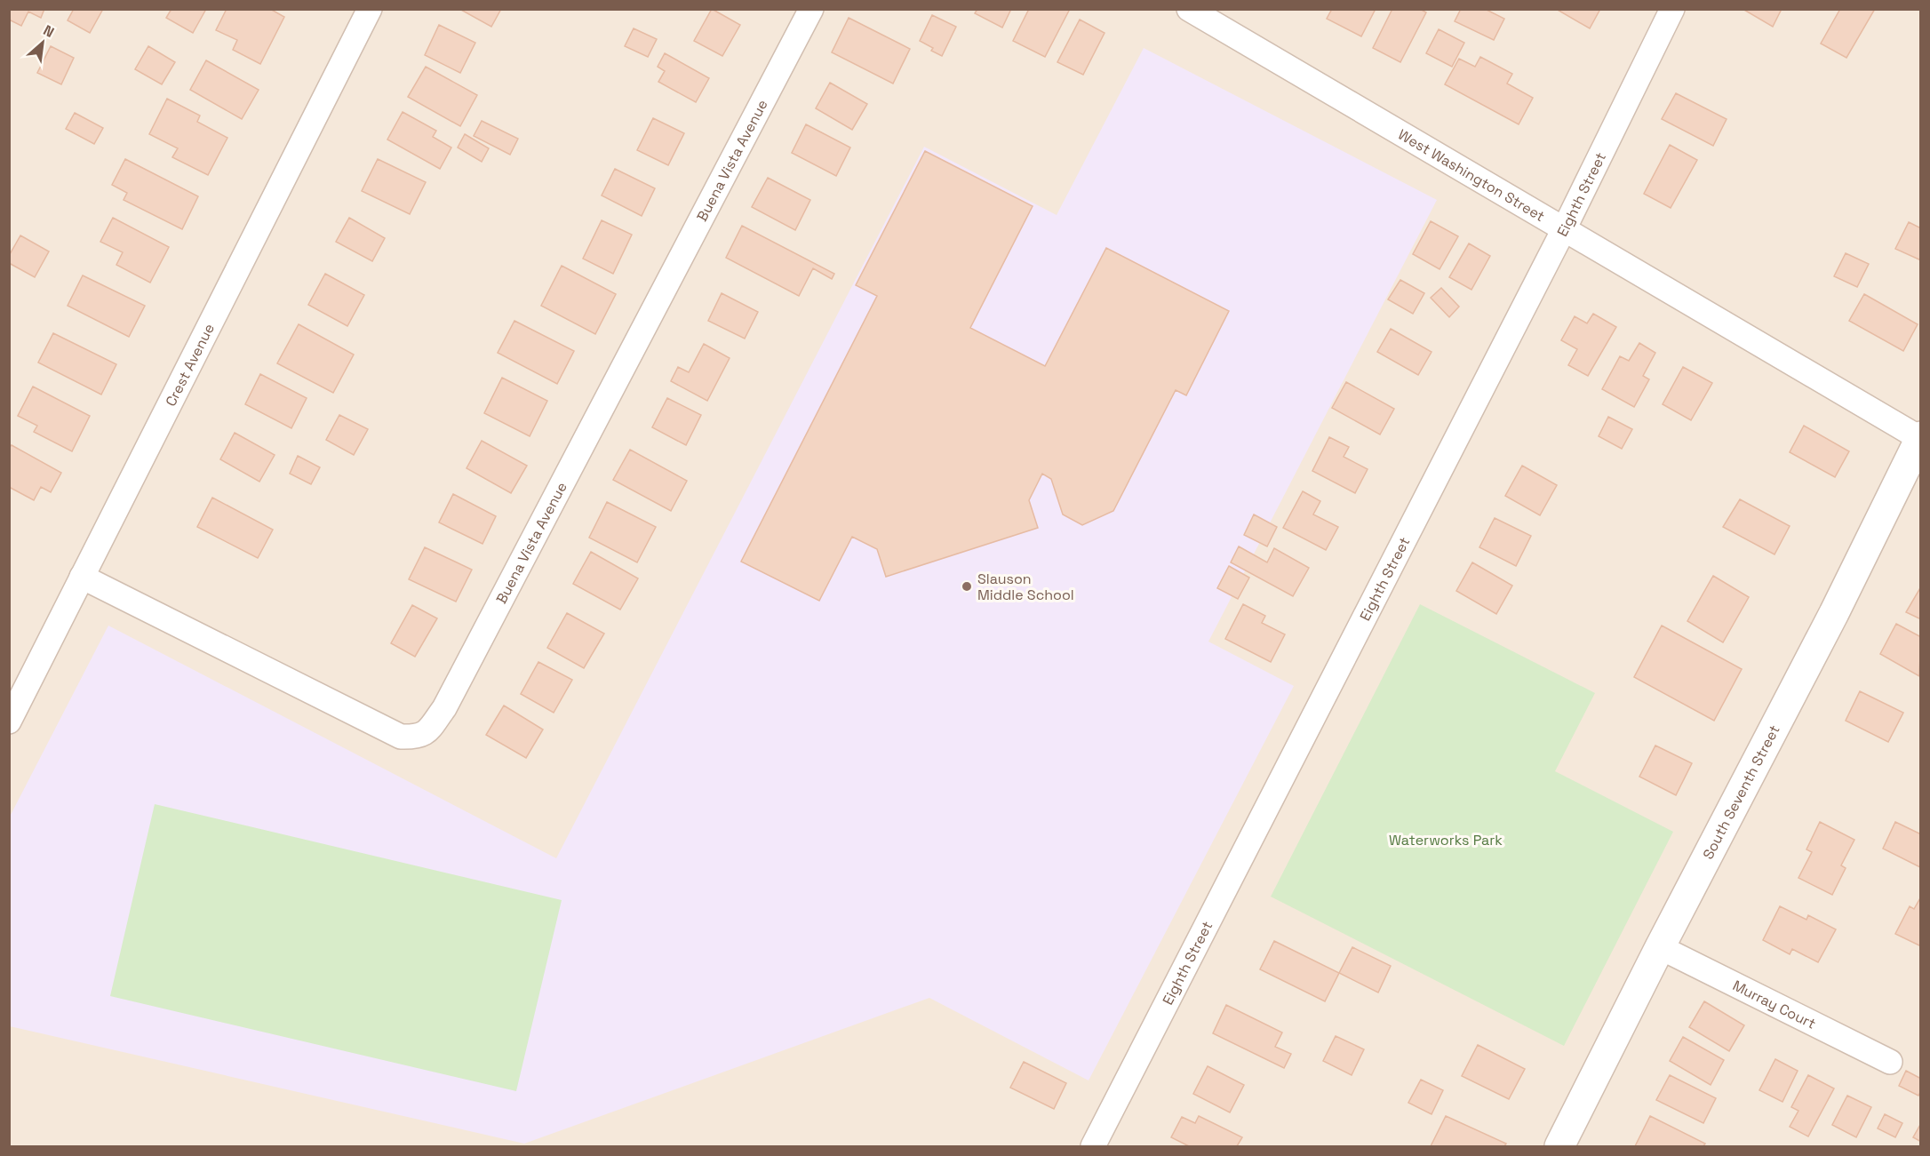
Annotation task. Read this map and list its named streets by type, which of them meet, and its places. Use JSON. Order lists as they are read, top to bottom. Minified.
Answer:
{"streets":{"street":["Buena Vista Avenue","West Washington Street","Eighth Street","Crest Avenue","South Seventh Street","Murray Court"]},"crossings":[["Buena Vista Avenue","Crest Avenue"],["West Washington Street","Eighth Street"],["West Washington Street","South Seventh Street"],["South Seventh Street","Murray Court"]],"parks":["Waterworks Park"],"places":["Slauson Middle School"],"north":"top right"}
